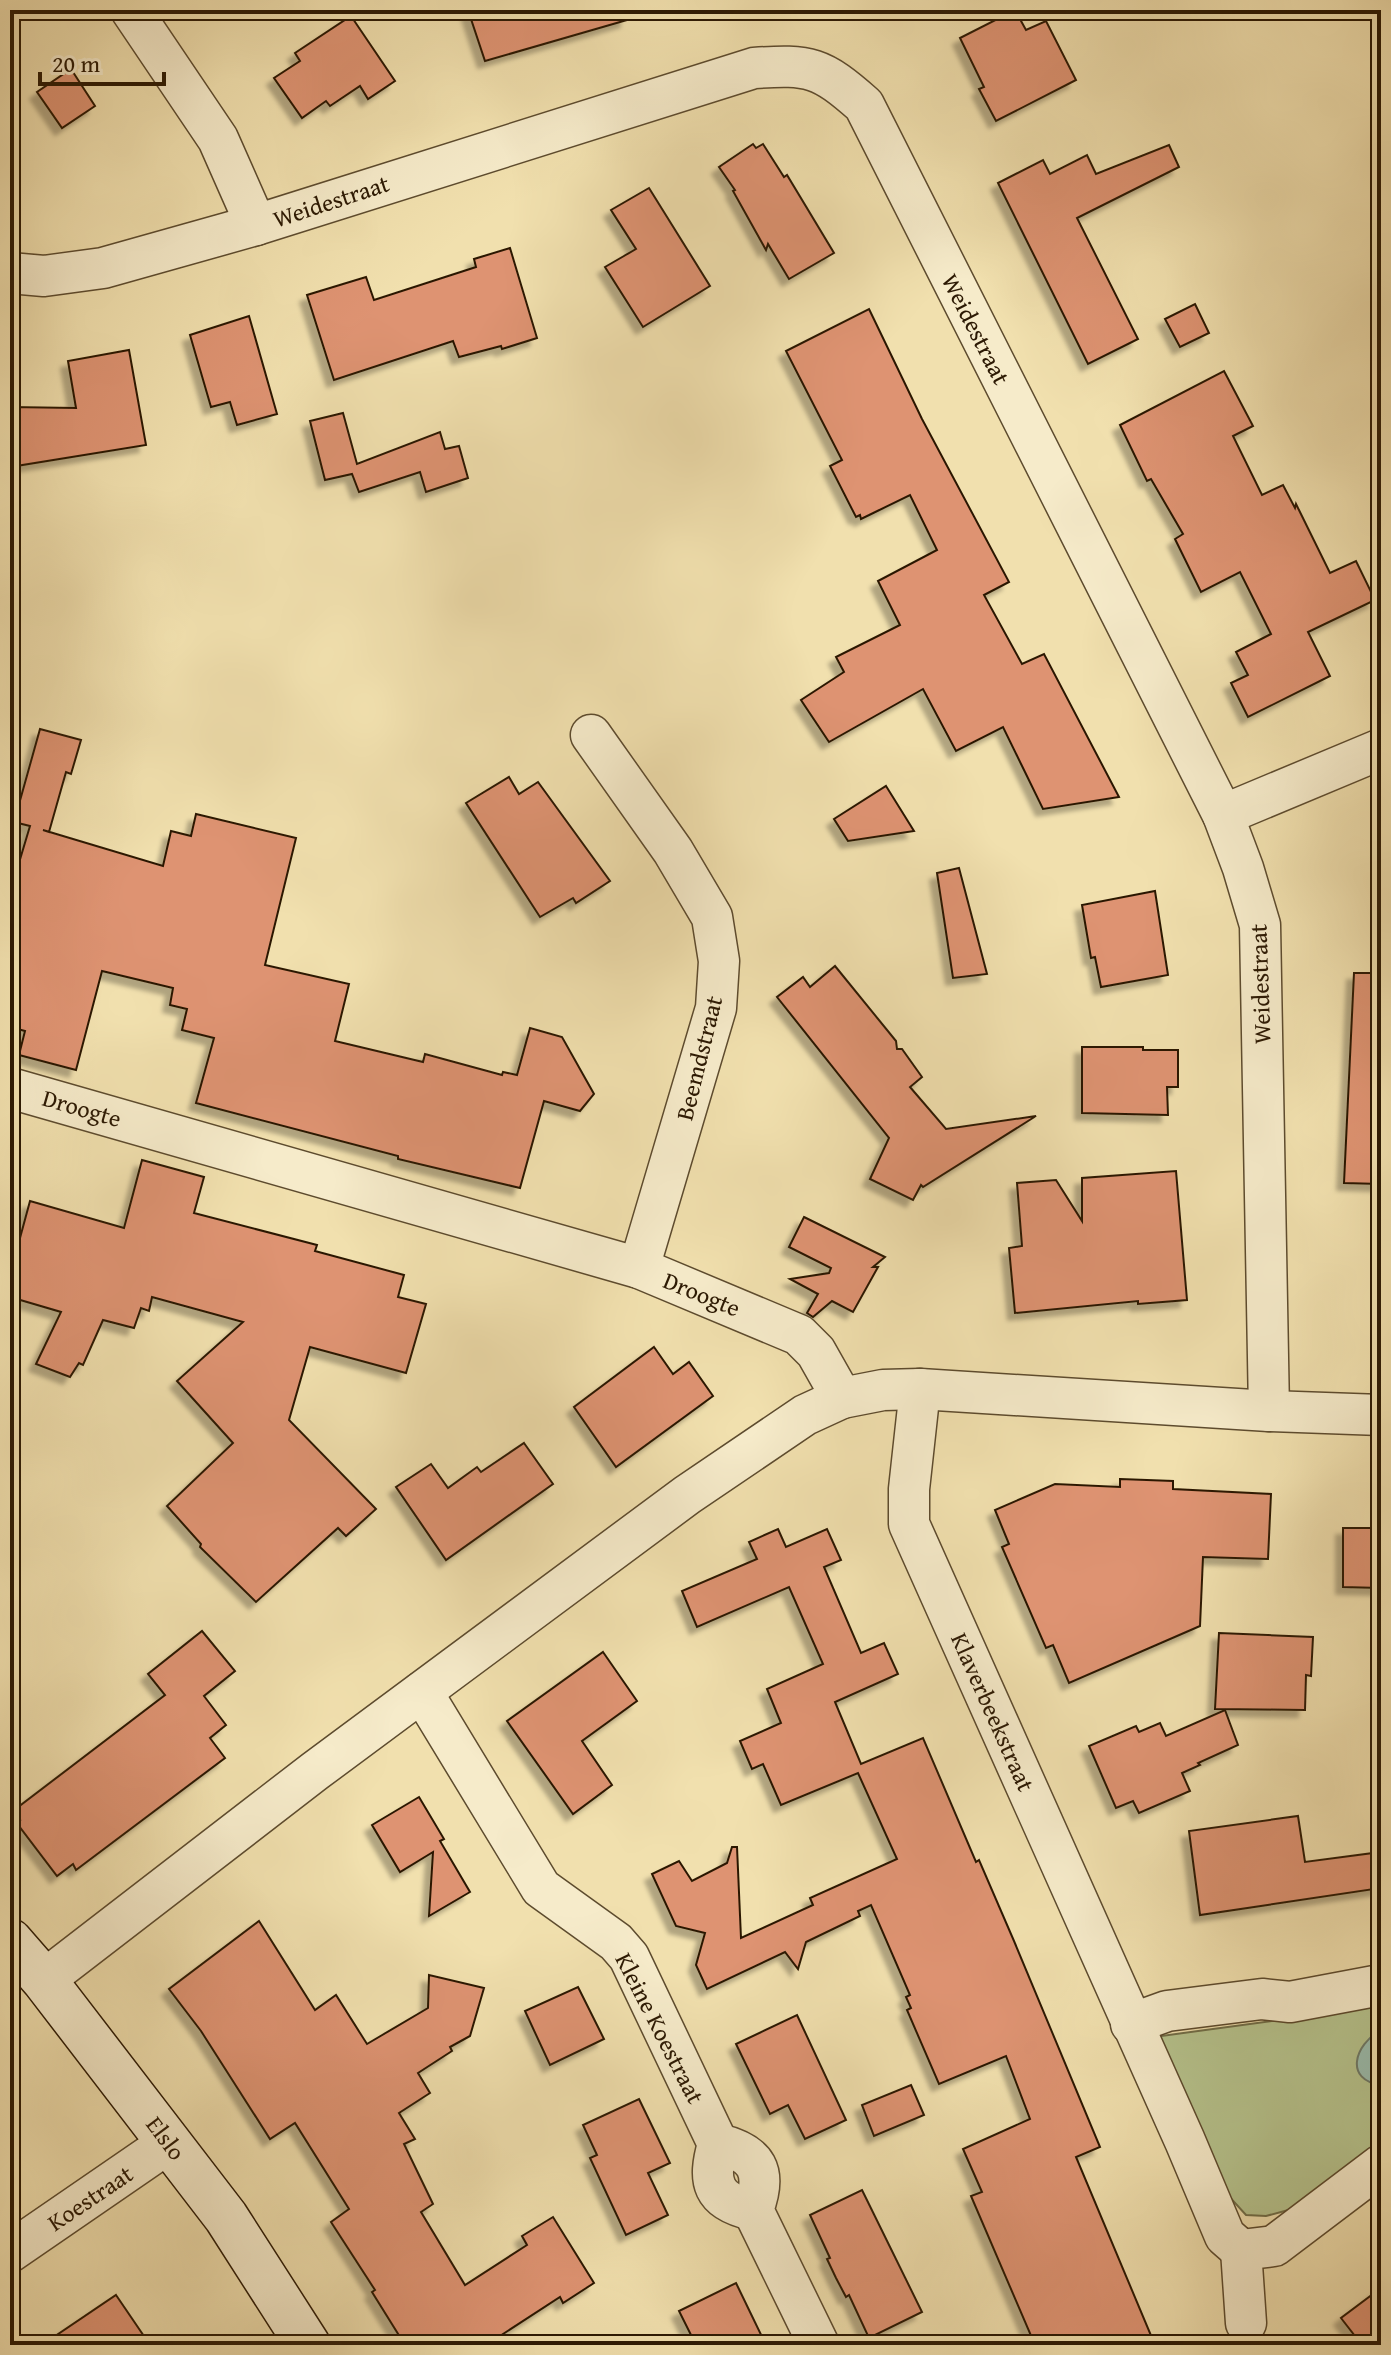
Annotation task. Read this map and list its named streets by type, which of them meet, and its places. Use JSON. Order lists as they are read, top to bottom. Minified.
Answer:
{"streets":{"street":["Weidestraat","Beemdstraat","Droogte","Klaverbeekstraat","Kleine Koestraat","Elslo","Koestraat"]},"crossings":[["Beemdstraat","Droogte"],["Elslo","Koestraat"]],"scale_bar":"20 m"}
